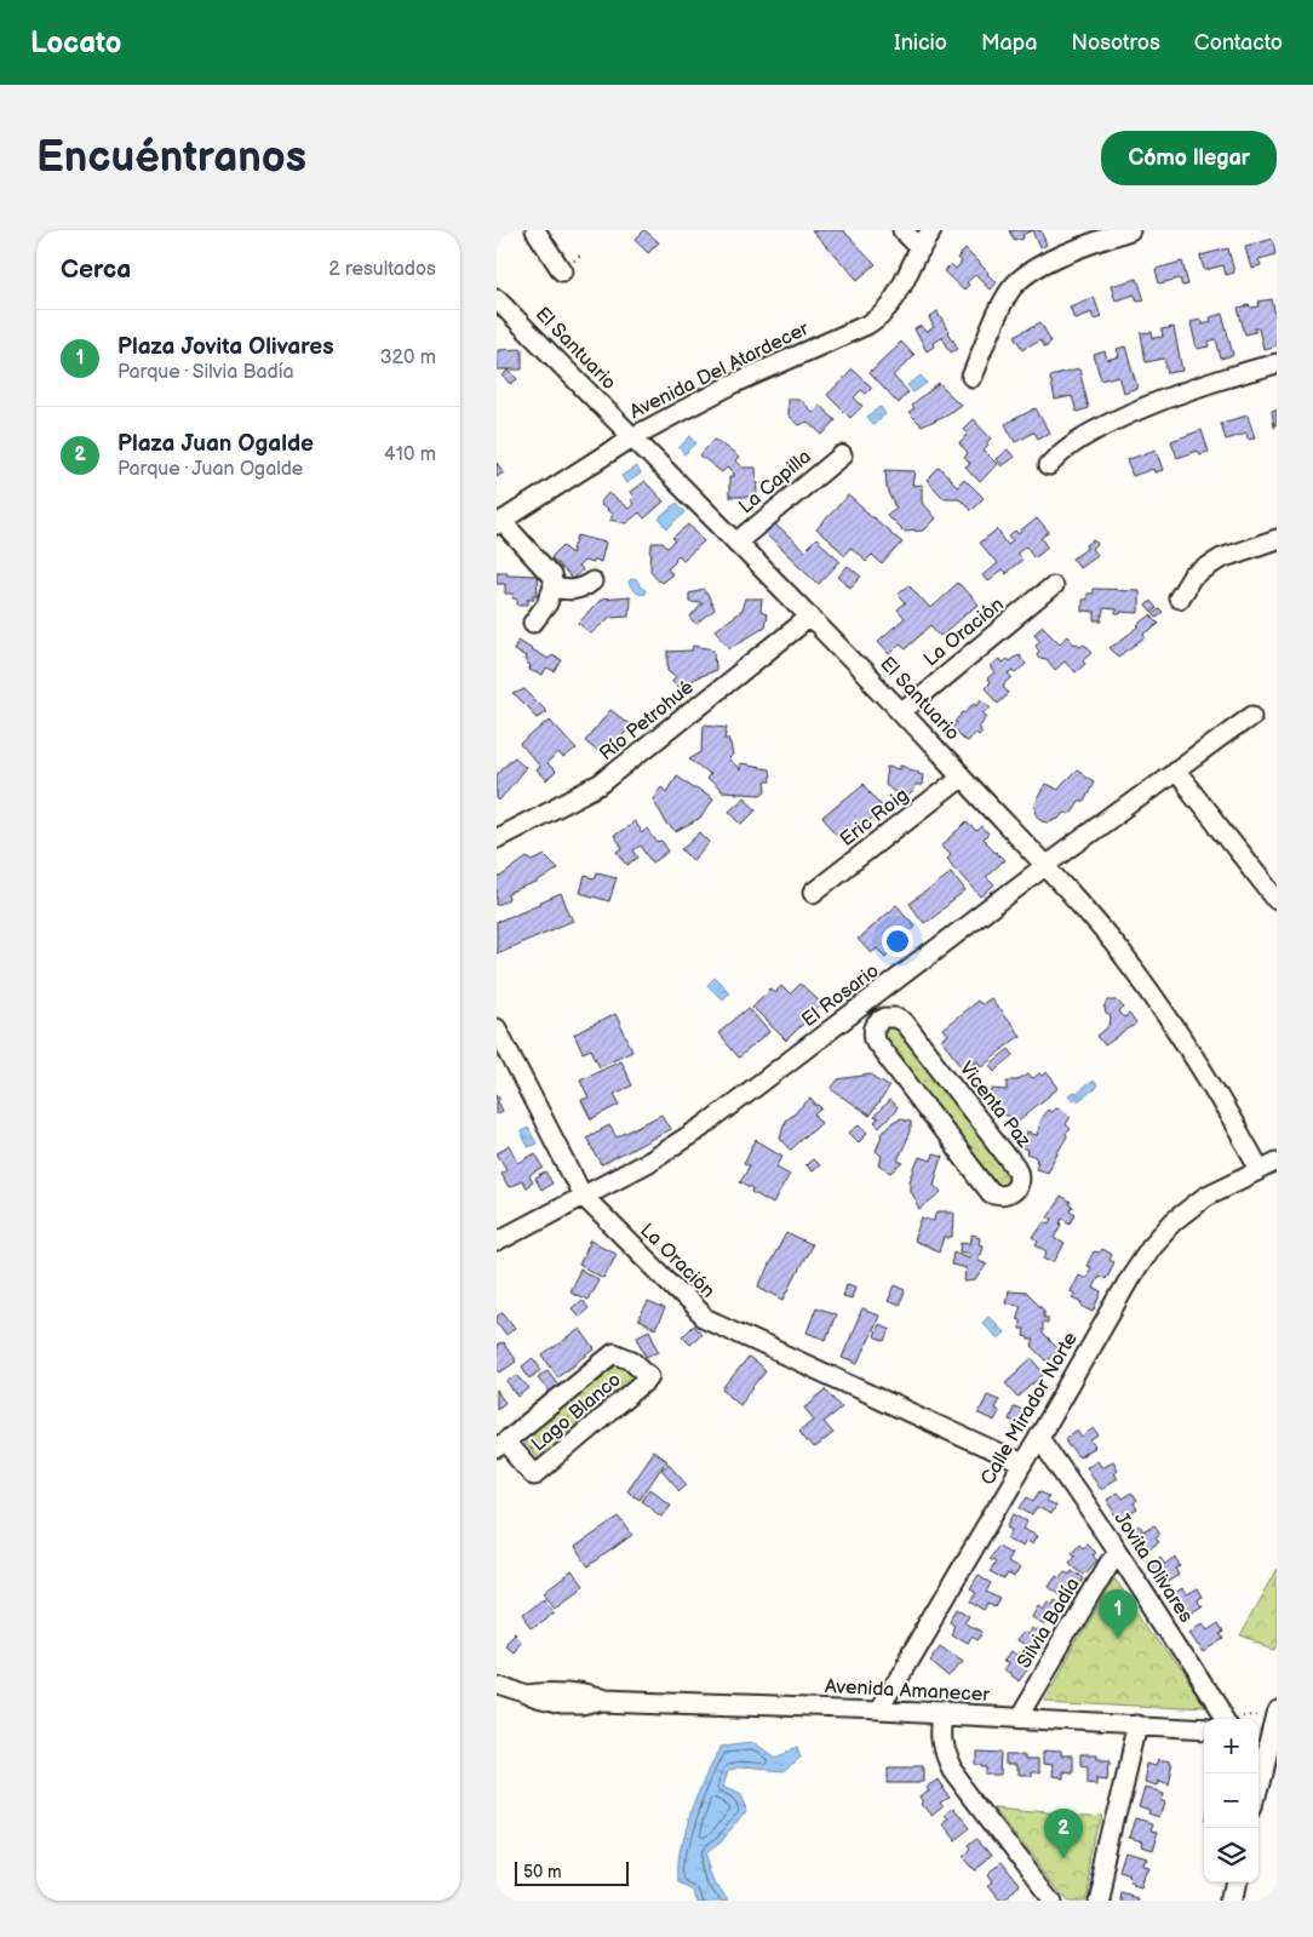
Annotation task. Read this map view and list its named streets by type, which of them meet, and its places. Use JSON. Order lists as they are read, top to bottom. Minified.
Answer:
{"streets":{"street":["El Santuario","Avenida Del Atardecer","La Capilla","La Oración","Río Petrohué","Eric Roig","El Rosario","Vicenta Paz","Calle Mirador Norte","Lago Blanco","Jovita Olivares","Silvia Badía","Avenida Amanecer"]},"crossings":[["El Santuario","Avenida Del Atardecer"],["El Santuario","La Capilla"],["El Santuario","La Oración"],["El Santuario","Río Petrohué"],["El Santuario","Eric Roig"],["El Santuario","El Rosario"],["El Santuario","Calle Mirador Norte"],["La Oración","El Rosario"],["La Oración","Calle Mirador Norte"],["Calle Mirador Norte","Jovita Olivares"],["Calle Mirador Norte","Avenida Amanecer"],["Jovita Olivares","Silvia Badía"],["Silvia Badía","Avenida Amanecer"]],"scale_bar":"50 m","page":{"header":"Locato","nav":["Inicio","Mapa","Nosotros","Contacto"],"buttons":"Cómo llegar","title":"Encuéntranos","heading":["Cerca","2 resultados"],"list":[{"mark":"1","name":"Plaza Jovita Olivares","note":"Parque · Silvia Badía","value":"320 m"},{"mark":"2","name":"Plaza Juan Ogalde","note":"Parque · Juan Ogalde","value":"410 m"}],"pins":["1","2"],"map_buttons":["+","−"],"scale":"50 m"}}
